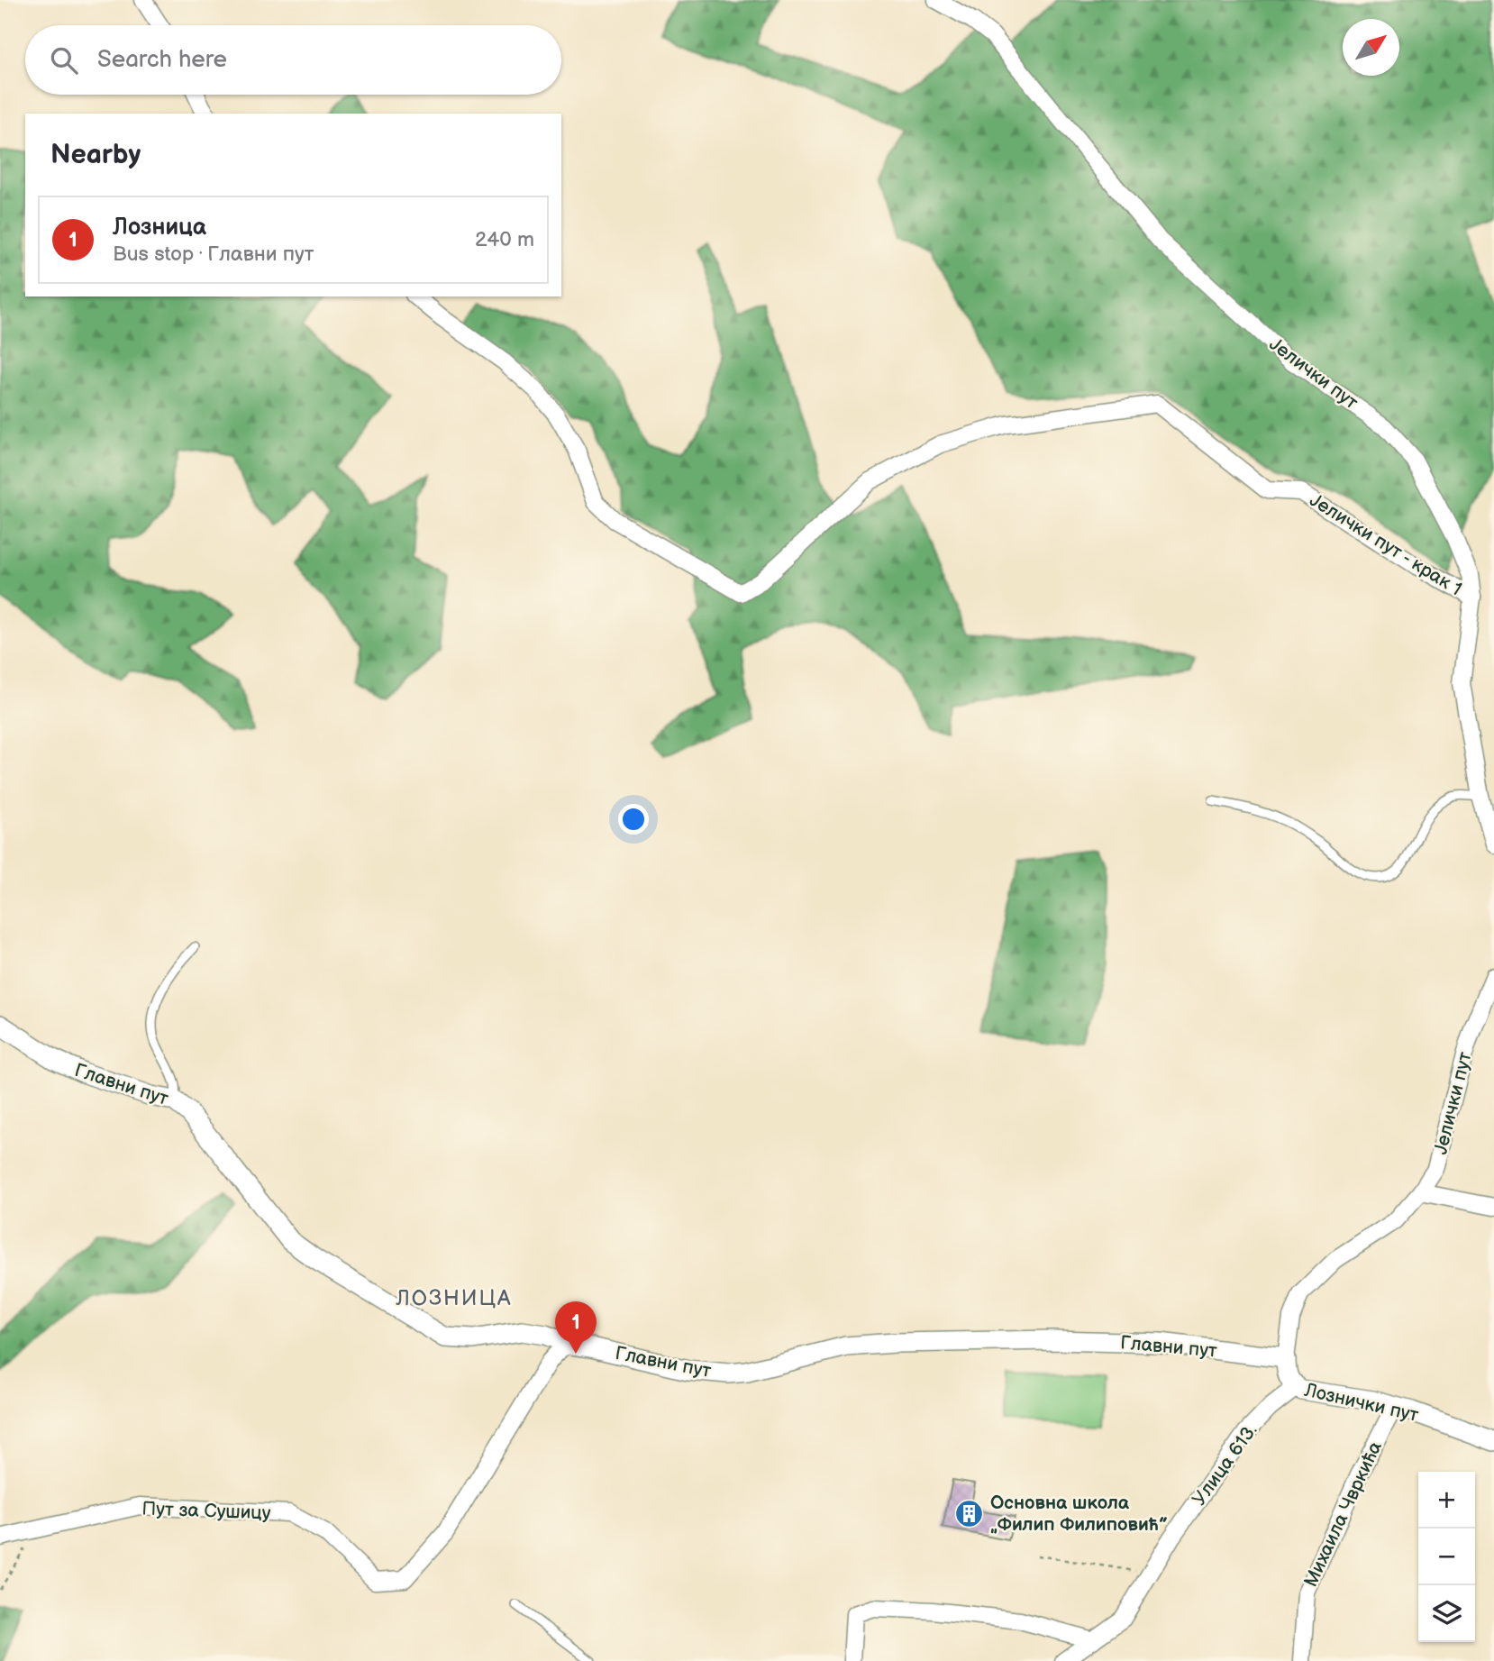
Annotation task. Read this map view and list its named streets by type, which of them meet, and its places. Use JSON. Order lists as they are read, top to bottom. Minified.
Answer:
{"streets":{"street":["Јелички пут","Јелички пут - крак 1","Главни пут","Лознички пут","Улица 613.","Пут за Сушицу","Михаила Чвркића"]},"crossings":[["Јелички пут","Јелички пут - крак 1"],["Јелички пут","Главни пут"],["Јелички пут","Лознички пут"],["Главни пут","Лознички пут"],["Главни пут","Пут за Сушицу"],["Лознички пут","Улица 613."],["Лознички пут","Михаила Чвркића"]],"districts":["ЛОЗНИЦА"],"places":{"building":["Основна школа „Филип Филиповић”"]},"north":"top right","page":{"search":"Search here","heading":"Nearby","list":[{"mark":"1","name":"Лозница","note":"Bus stop · Главни пут","value":"240 m"}],"pins":"1","map_buttons":["+","−"]}}
